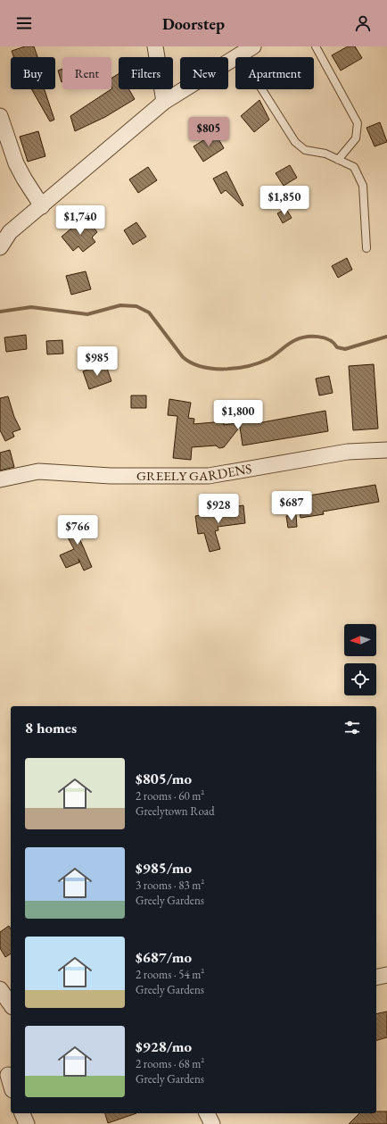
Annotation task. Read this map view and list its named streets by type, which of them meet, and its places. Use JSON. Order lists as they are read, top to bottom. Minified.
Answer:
{"streets":{"street":["GREELY GARDENS"]},"north":"left","page":{"header":"Doorstep","chip":["Buy","Rent","Filters","New","Apartment"],"price":["$805","$1,850","$1,740","$985","$1,800","$687","$928","$766"],"heading":"8 homes","list":[{"name":"$805/mo","note":"2 rooms · 60 m² · Greelytown Road"},{"name":"$985/mo","note":"3 rooms · 83 m² · Greely Gardens"},{"name":"$687/mo","note":"2 rooms · 54 m² · Greely Gardens"},{"name":"$928/mo","note":"2 rooms · 68 m² · Greely Gardens"}]}}
